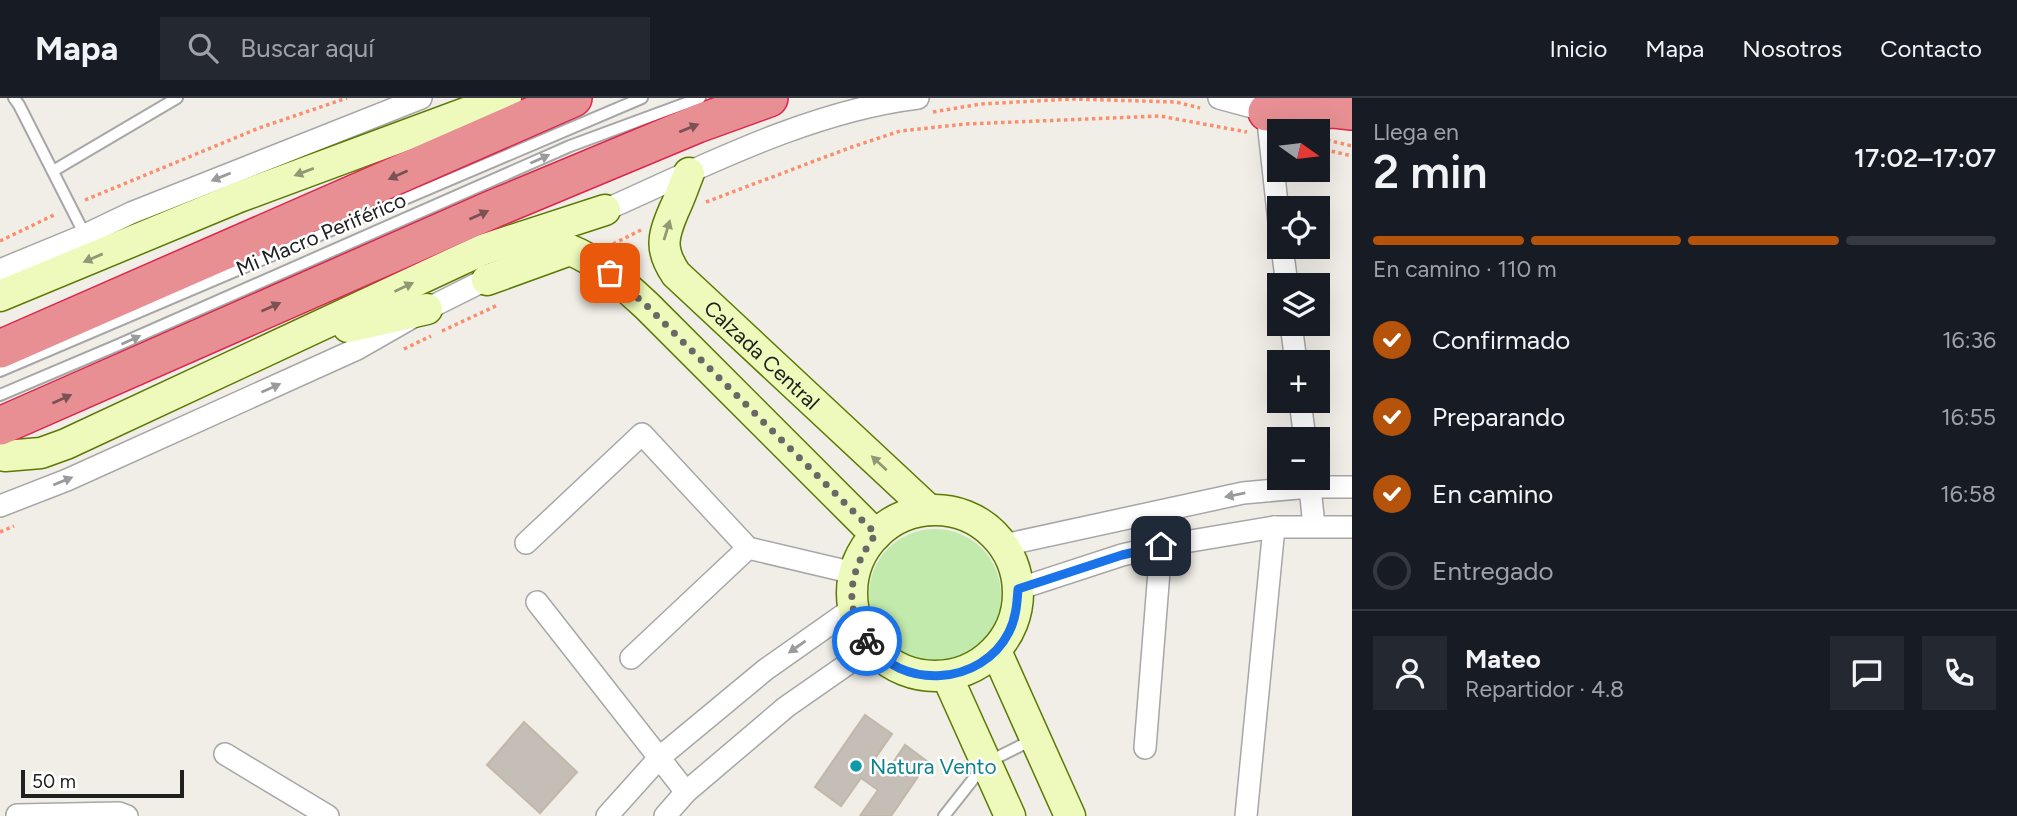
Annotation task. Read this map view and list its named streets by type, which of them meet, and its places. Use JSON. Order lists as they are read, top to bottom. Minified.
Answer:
{"streets":{"street":["Calzada Central"],"lane":["Mi Macro Periférico"]},"places":["Natura Vento"],"scale_bar":"50 m","north":"right","page":{"header":"Mapa","search":"Buscar aquí","nav":["Inicio","Mapa","Nosotros","Contacto"],"heading":["2 min","Llega en","17:02–17:07"],"panel":["Mateo","Repartidor · 4.8"],"map_buttons":["+","−"],"bar":"En camino · 110 m","list":[["Confirmado","16:36"],["Preparando","16:55"],["En camino","16:58"],"Entregado"],"scale":"50 m"}}
